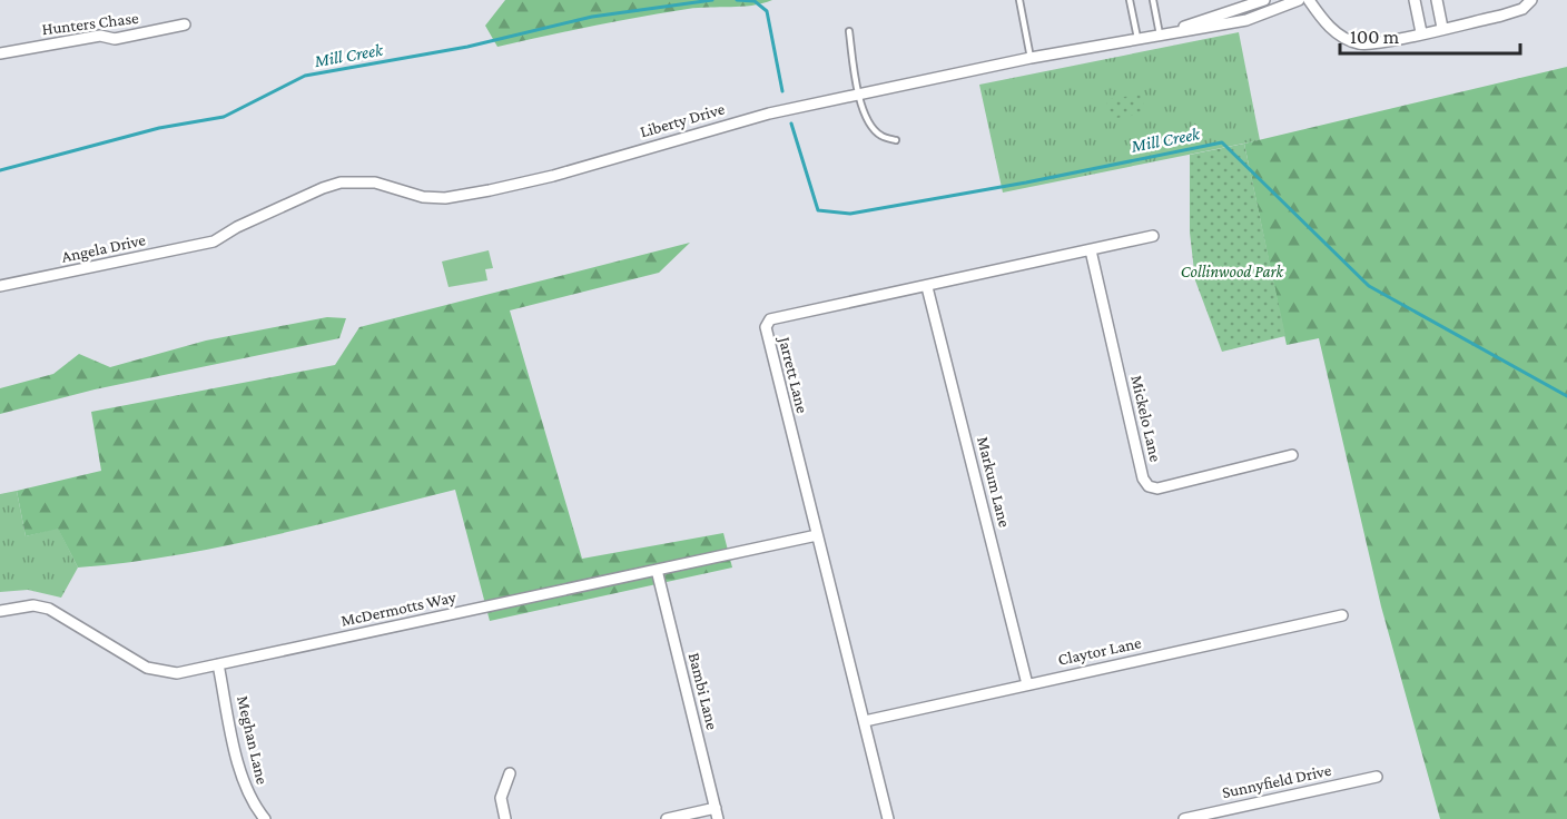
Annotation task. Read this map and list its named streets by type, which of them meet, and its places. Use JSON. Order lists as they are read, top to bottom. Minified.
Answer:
{"streets":{"street":["Hunters Chase","Liberty Drive","Angela Drive","Jarrett Lane","Mickelo Lane","Markum Lane","McDermotts Way","Claytor Lane","Bambi Lane","Meghan Lane","Sunnyfield Drive"]},"crossings":[["Liberty Drive","Angela Drive"],["Jarrett Lane","Mickelo Lane"],["Jarrett Lane","Markum Lane"],["Jarrett Lane","McDermotts Way"],["Jarrett Lane","Claytor Lane"],["Markum Lane","Claytor Lane"],["McDermotts Way","Bambi Lane"],["McDermotts Way","Meghan Lane"]],"water":["Mill Creek"],"parks":["Collinwood Park"],"scale_bar":"100 m"}
